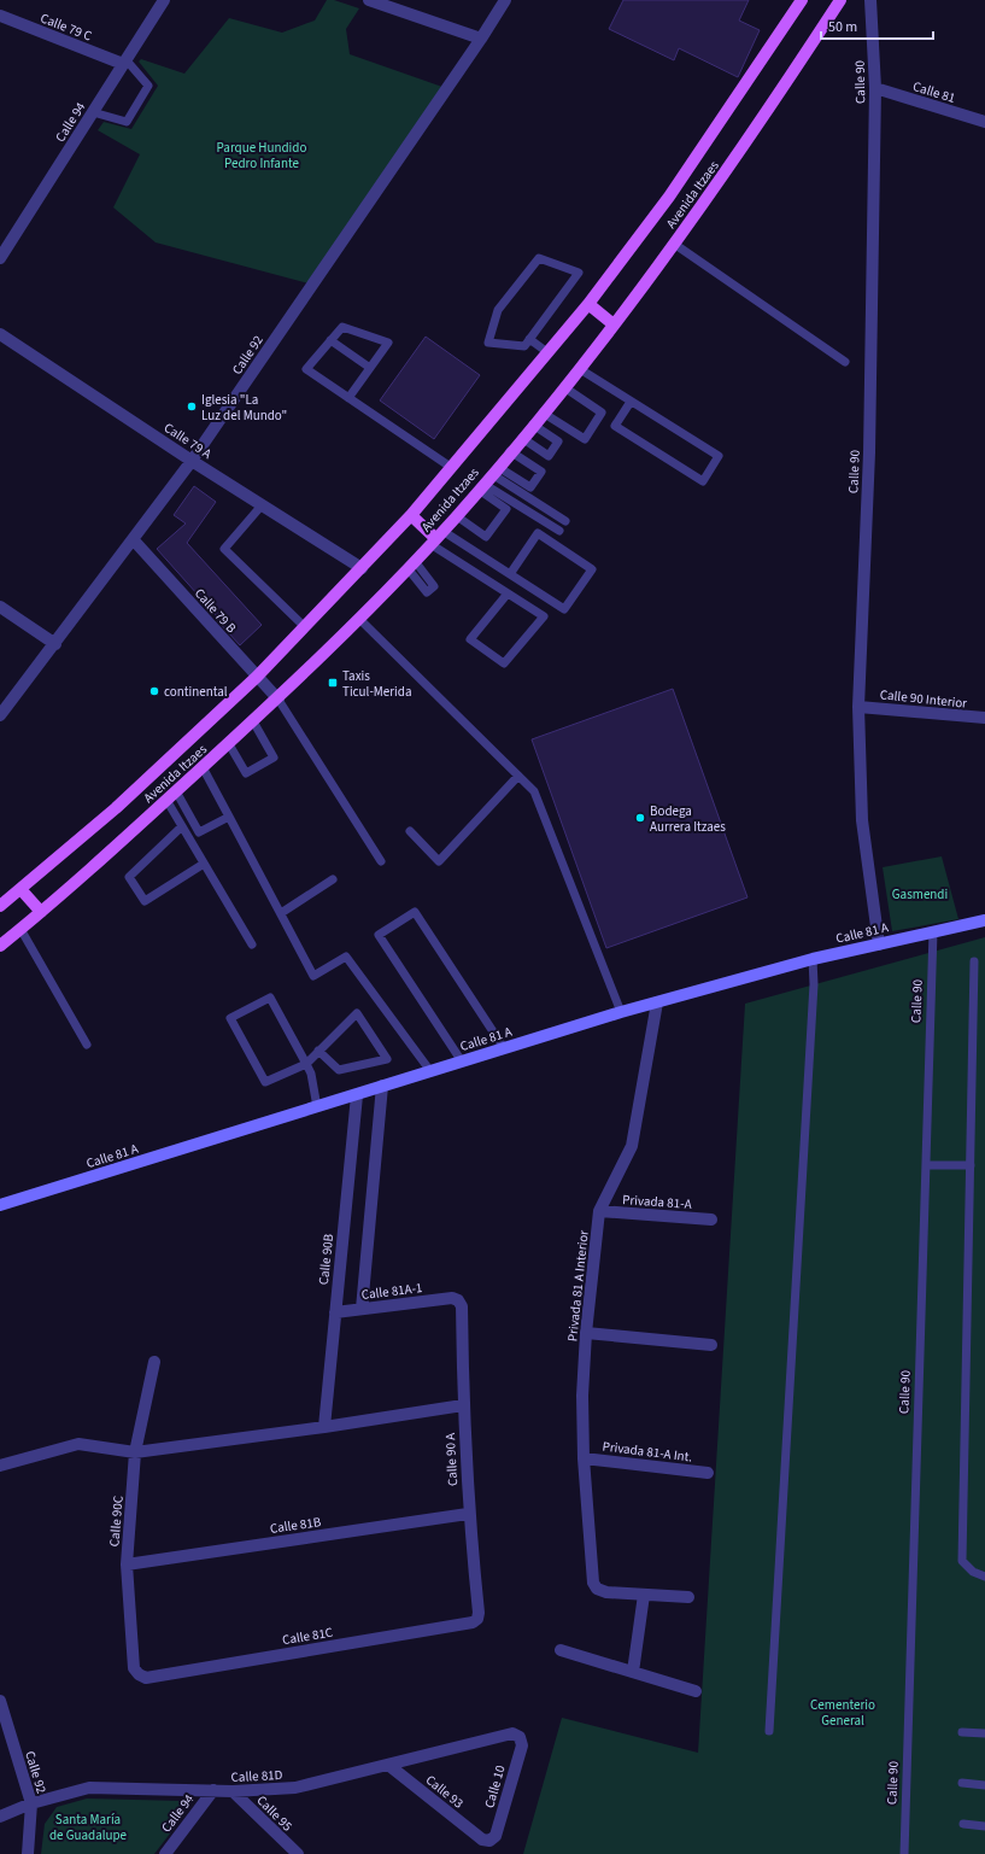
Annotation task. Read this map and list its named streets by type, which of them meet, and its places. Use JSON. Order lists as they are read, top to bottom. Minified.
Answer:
{"streets":{"main road":["Avenida Itzaes"],"street":["Calle 79 C","Calle 90","Calle 81","Calle 94","Calle 92","Calle 79 A","Calle 79 B","Calle 90 Interior","Calle 81 A","Privada 81-A","Calle 90B","Privada 81 A Interior","Calle 81A-1","Privada 81-A Int.","Calle 90 A","Calle 90C","Calle 81B","Calle 81C","Calle 81D","Calle 10","Calle 93","Calle 95"]},"crossings":[["Calle 79 C","Calle 94"],["Calle 90","Calle 81"],["Calle 90","Calle 90 Interior"],["Calle 90","Calle 81 A"],["Calle 94","Calle 81D"],["Avenida Itzaes","Calle 79 A"],["Avenida Itzaes","Calle 79 B"],["Calle 92","Calle 79 A"],["Calle 92","Calle 79 B"],["Calle 92","Calle 81D"],["Calle 81 A","Calle 90B"],["Calle 81 A","Privada 81 A Interior"],["Privada 81-A","Privada 81 A Interior"],["Calle 90B","Calle 81A-1"],["Privada 81 A Interior","Privada 81-A Int."],["Calle 81A-1","Calle 90 A"],["Calle 90 A","Calle 81B"],["Calle 90 A","Calle 81C"],["Calle 90C","Calle 81B"],["Calle 90C","Calle 81C"],["Calle 81D","Calle 10"],["Calle 81D","Calle 93"],["Calle 81D","Calle 95"],["Calle 10","Calle 93"]],"parks":["Parque Hundido Pedro Infante","Gasmendi","Cementerio General","Santa María de Guadalupe"],"places":{"other":["Iglesia \"La Luz del Mundo\"","continental","Bodega Aurrera Itzaes"],"transit":["Taxis Ticul-Merida"]},"scale_bar":"50 m"}
